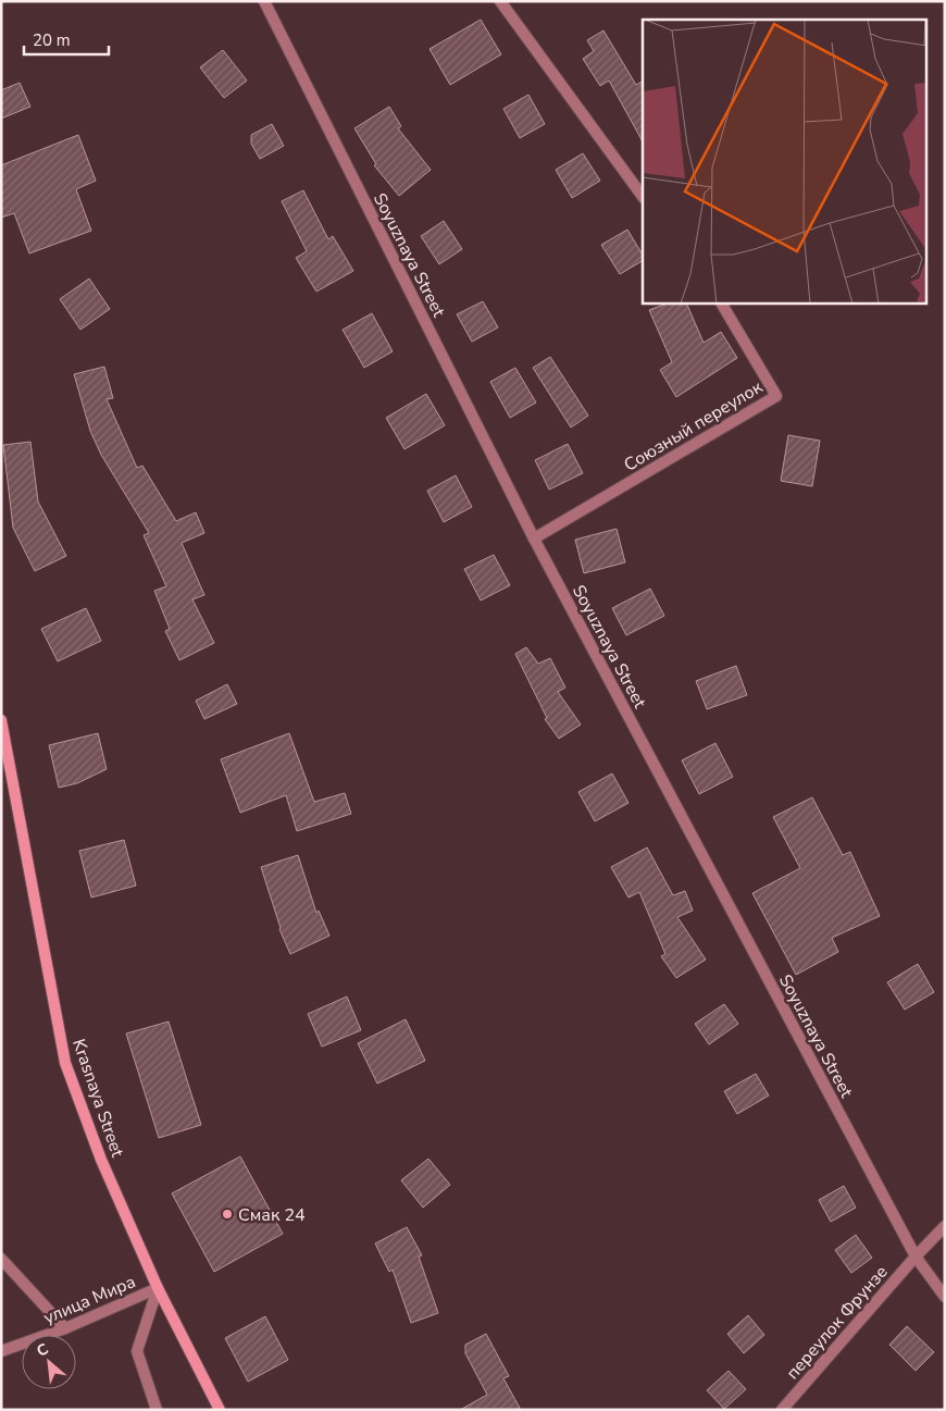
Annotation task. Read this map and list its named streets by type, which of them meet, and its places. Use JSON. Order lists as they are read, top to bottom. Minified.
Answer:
{"streets":{"street":["Soyuznaya Street","Союзный переулок","Krasnaya Street","улица Мира","переулок Фрунзе"]},"crossings":[["Soyuznaya Street","Союзный переулок"],["Soyuznaya Street","переулок Фрунзе"],["Krasnaya Street","улица Мира"]],"places":["Смак 24"],"scale_bar":"20 m","north":"top left"}
